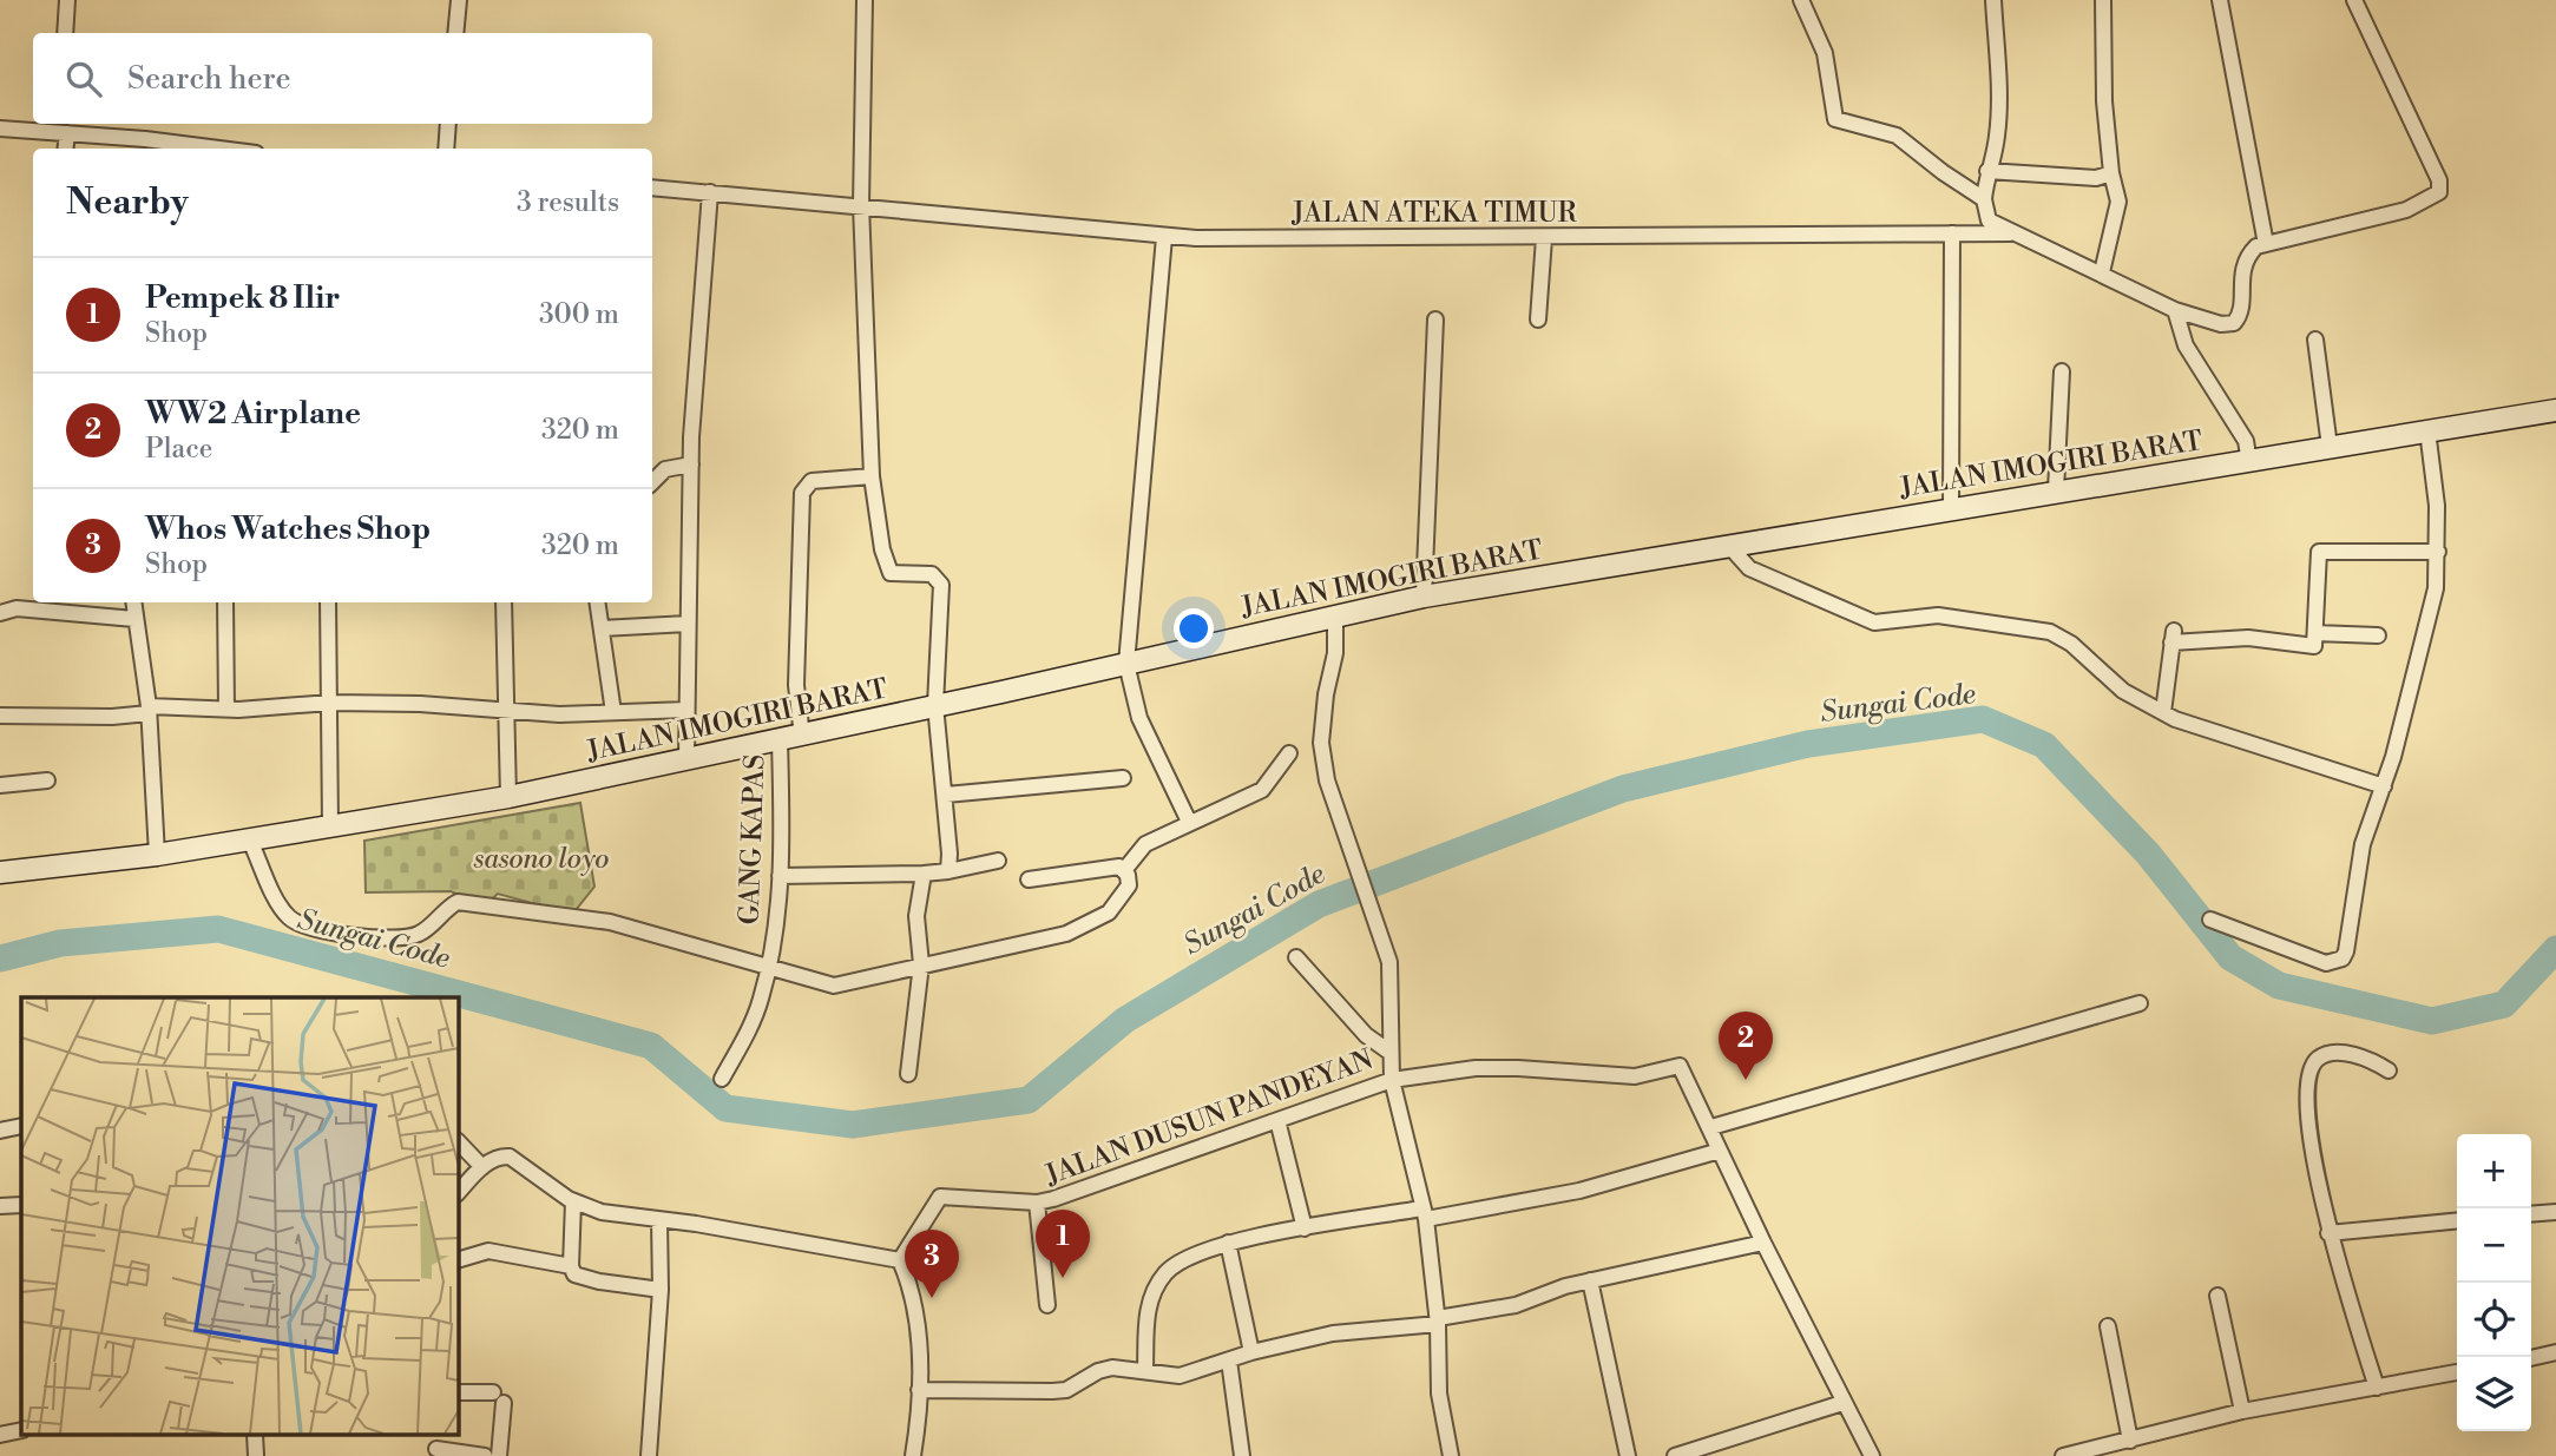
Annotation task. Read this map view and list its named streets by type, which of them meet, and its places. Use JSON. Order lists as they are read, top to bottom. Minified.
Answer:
{"streets":{"main road":["JALAN IMOGIRI BARAT"],"street":["JALAN ATEKA TIMUR","GANG KAPAS","JALAN DUSUN PANDEYAN"]},"crossings":[["JALAN IMOGIRI BARAT","GANG KAPAS"],["JALAN IMOGIRI BARAT","JALAN DUSUN PANDEYAN"]],"water":["Sungai Code"],"parks":["sasono loyo"],"page":{"search":"Search here","heading":["Nearby","3 results"],"list":[{"mark":"1","name":"Pempek 8 Ilir","note":"Shop","value":"300 m"},{"mark":"2","name":"WW2 Airplane","note":"Place","value":"320 m"},{"mark":"3","name":"Whos Watches Shop","note":"Shop","value":"320 m"}],"pins":["2","1","3"],"map_buttons":["+","−"]}}
